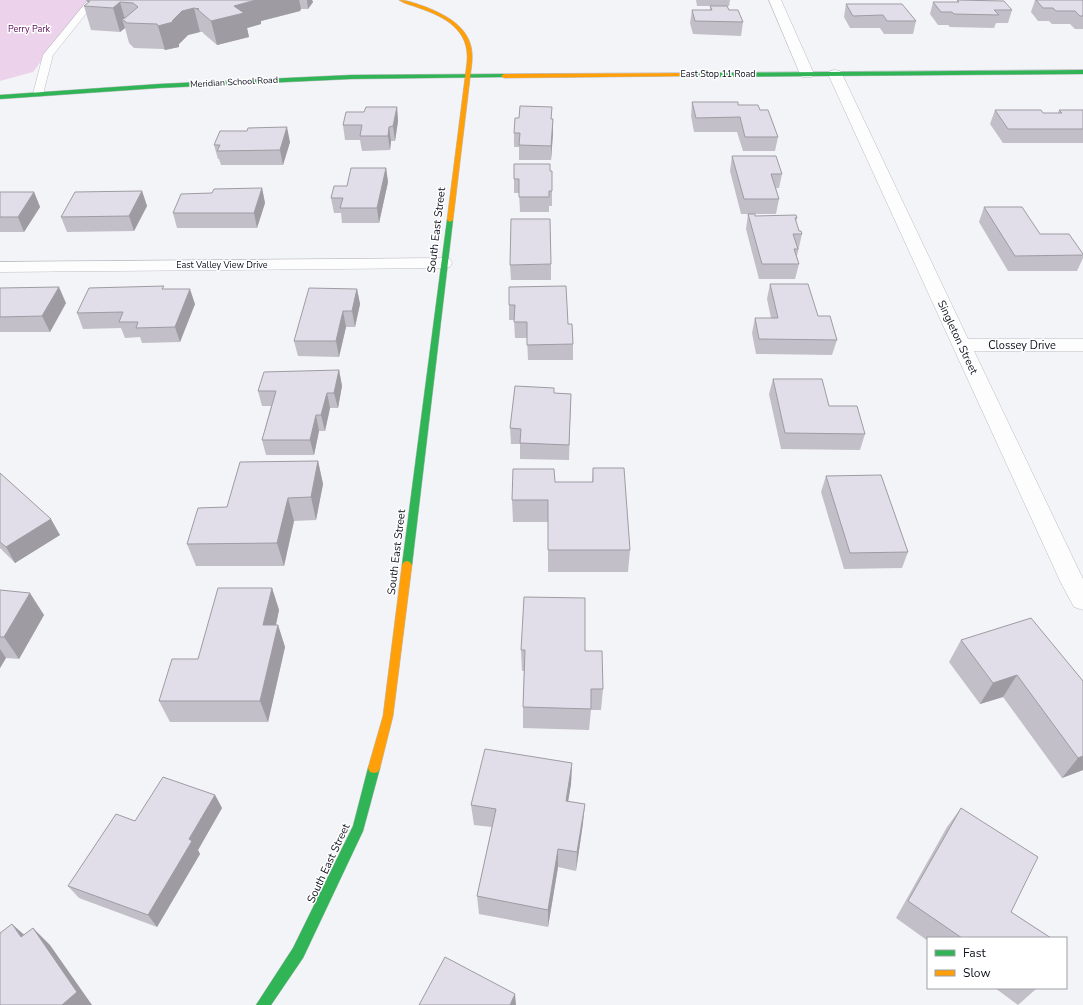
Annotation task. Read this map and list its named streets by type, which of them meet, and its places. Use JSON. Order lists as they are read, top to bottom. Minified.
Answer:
{"streets":{"street":["East Stop 11 Road","Meridian School Road","South East Street","East Valley View Drive","Singleton Street","Clossey Drive"]},"crossings":[["East Stop 11 Road","Meridian School Road"],["East Stop 11 Road","South East Street"],["East Stop 11 Road","Singleton Street"],["Meridian School Road","South East Street"],["South East Street","East Valley View Drive"],["Singleton Street","Clossey Drive"]],"parks":["Perry Park"],"legend":["Fast","Slow"]}
